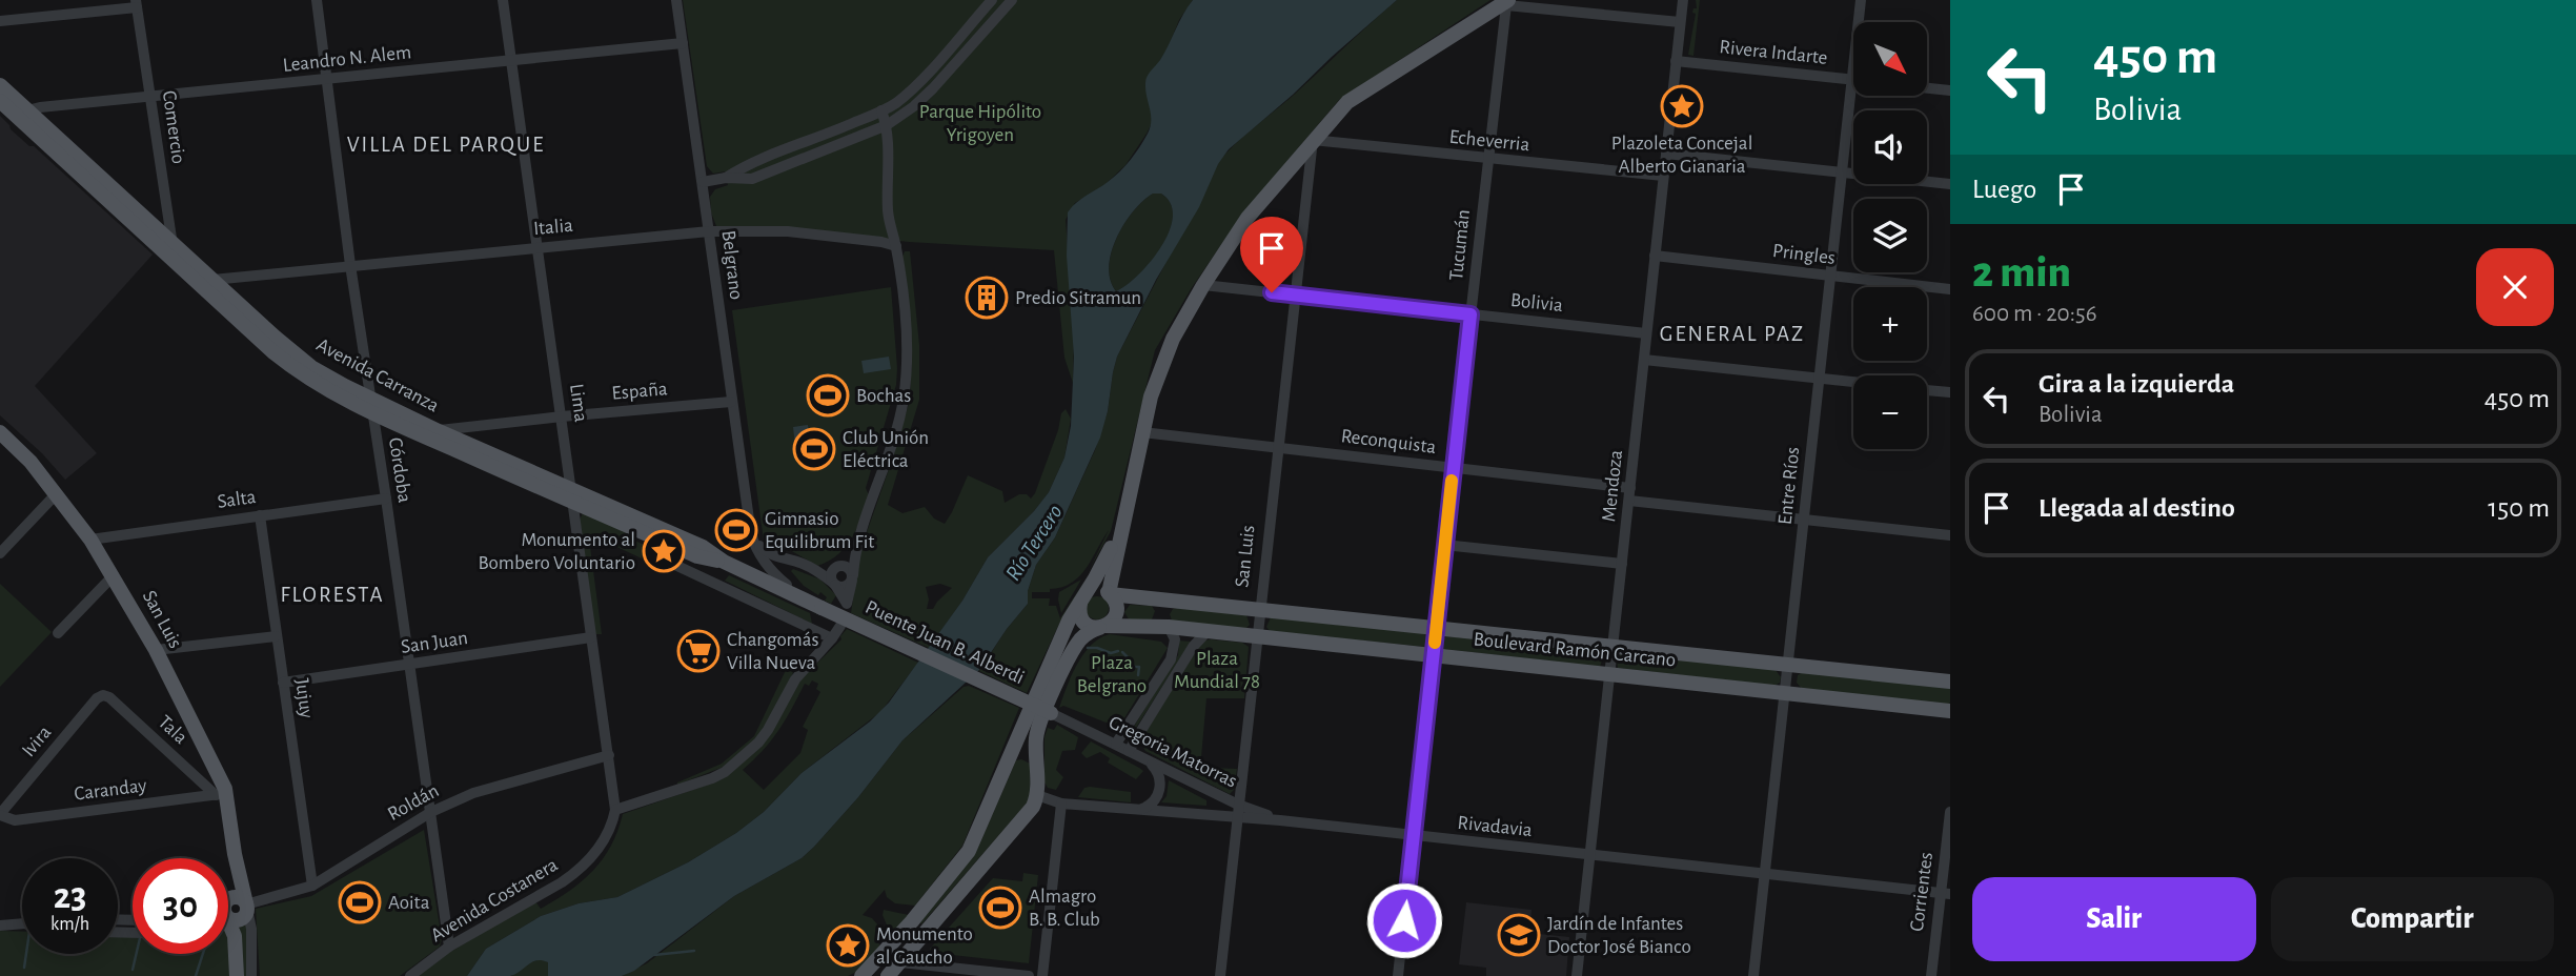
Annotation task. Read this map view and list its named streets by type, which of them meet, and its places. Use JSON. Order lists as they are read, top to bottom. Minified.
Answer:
{"streets":{"main road":["Avenida Carranza","San Luis","Puente Juan B. Alberdi","Boulevard Ramón Carcano"],"street":["Rivera Indarte","Leandro N. Alem","Comercio","Echeverria","Italia","Tucumán","Pringles","Belgrano","Bolivia","España","Lima","Reconquista","Córdoba","Mendoza","Entre Ríos","Salta","San Juan","Jujuy","Tala","Ivira","Gregoria Matorras","Caranday","Roldán","Rivadavia","Corrientes","Avenida Costanera"]},"crossings":[["Rivera Indarte","Mendoza"],["Rivera Indarte","Entre Ríos"],["Leandro N. Alem","Comercio"],["Leandro N. Alem","Belgrano"],["Leandro N. Alem","Avenida Carranza"],["Leandro N. Alem","Lima"],["Leandro N. Alem","Córdoba"],["Comercio","Avenida Carranza"],["Echeverria","Tucumán"],["Echeverria","Mendoza"],["Echeverria","San Luis"],["Italia","Belgrano"],["Italia","Avenida Carranza"],["Italia","Lima"],["Italia","Córdoba"],["Tucumán","Bolivia"],["Tucumán","Reconquista"],["Tucumán","Boulevard Ramón Carcano"],["Tucumán","Rivadavia"],["Pringles","Mendoza"],["Pringles","Entre Ríos"],["Belgrano","Avenida Carranza"],["Belgrano","España"],["Bolivia","Mendoza"],["Bolivia","San Luis"],["Avenida Carranza","España"],["Avenida Carranza","Lima"],["Avenida Carranza","Córdoba"],["Avenida Carranza","Puente Juan B. Alberdi"],["España","Lima"],["Lima","San Juan"],["Lima","Roldán"],["Lima","Avenida Costanera"],["Reconquista","Mendoza"],["Reconquista","Entre Ríos"],["Reconquista","San Luis"],["Córdoba","Salta"],["Córdoba","San Juan"],["Córdoba","Roldán"],["Córdoba","Avenida Costanera"],["Mendoza","Boulevard Ramón Carcano"],["Mendoza","Rivadavia"],["Entre Ríos","Boulevard Ramón Carcano"],["Entre Ríos","Rivadavia"],["Salta","San Luis"],["Salta","Jujuy"],["San Luis","Boulevard Ramón Carcano"],["San Luis","Tala"],["San Luis","Gregoria Matorras"],["San Luis","Caranday"],["San Luis","Roldán"],["San Juan","Jujuy"],["Puente Juan B. Alberdi","Gregoria Matorras"],["Jujuy","Roldán"],["Tala","Ivira"],["Tala","Caranday"],["Ivira","Caranday"],["Gregoria Matorras","Rivadavia"],["Rivadavia","Corrientes"]],"districts":["VILLA DEL PARQUE","GENERAL PAZ","FLORESTA"],"water":["Río Tercero"],"parks":["Parque Hipólito Yrigoyen","Plaza Mundial 78","Plaza Belgrano"],"places":{"place":["Plazoleta Concejal Alberto Gianaria","Monumento al Bombero Voluntario","Monumento al Gaucho"],"building":["Predio Sitramun"],"sports":["Bochas","Club Unión Eléctrica","Gimnasio Equilibrum Fit","Aoita","Almagro B. B. Club"],"supermarket":["Changomás Villa Nueva"],"school or university":["Jardín de Infantes Doctor José Bianco"]},"north":"bottom right","page":{"turn":["450 m","Bolivia"],"map_buttons":["+","−"],"then":"Luego","heading":["2 min","600 m · 20:56"],"list":[{"name":"Gira a la izquierda","note":"Bolivia","value":"450 m"},{"name":"Llegada al destino","value":"150 m"}],"speed":"23 km/h","limit":"30","buttons":["Salir","Compartir"]}}
